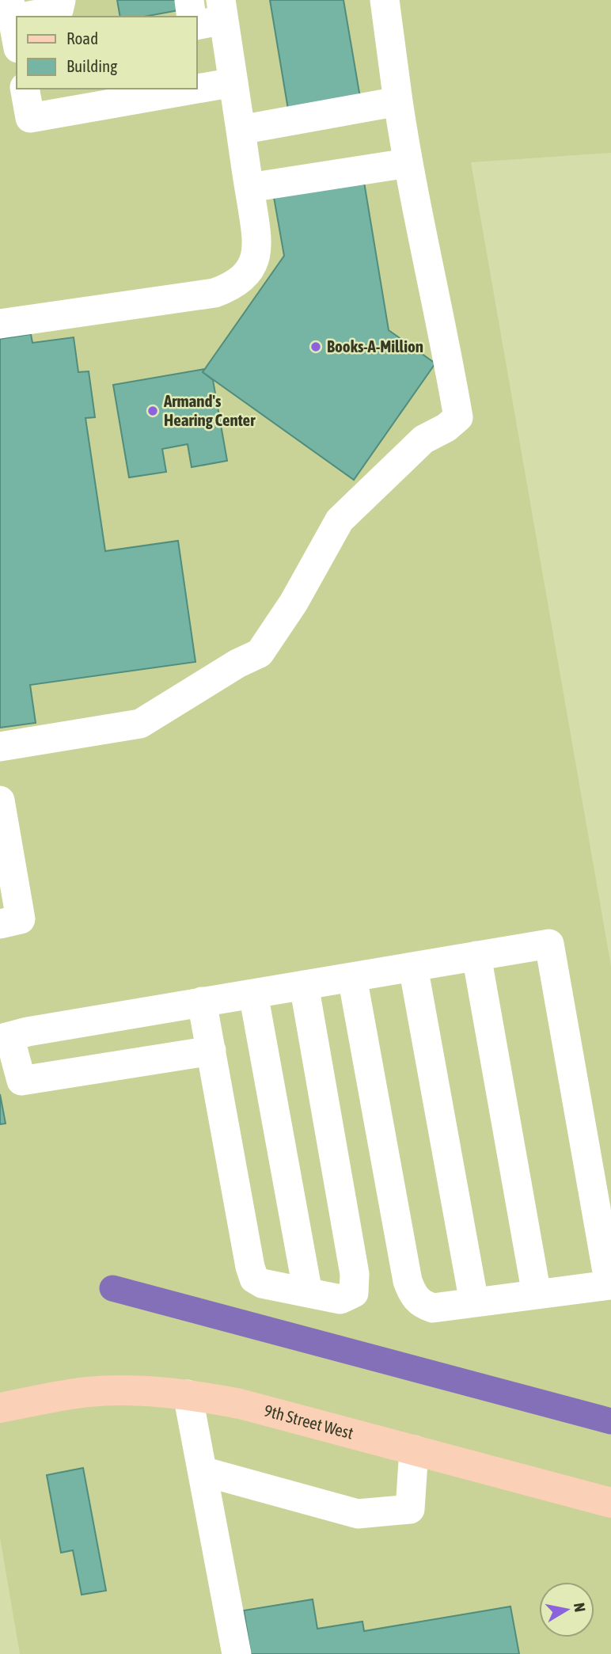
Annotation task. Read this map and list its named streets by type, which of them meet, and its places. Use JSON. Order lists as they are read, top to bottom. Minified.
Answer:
{"streets":{"main road":["9th Street West"]},"places":["Books-A-Million","Armand's Hearing Center"],"legend":["Road","Building"],"north":"right"}
